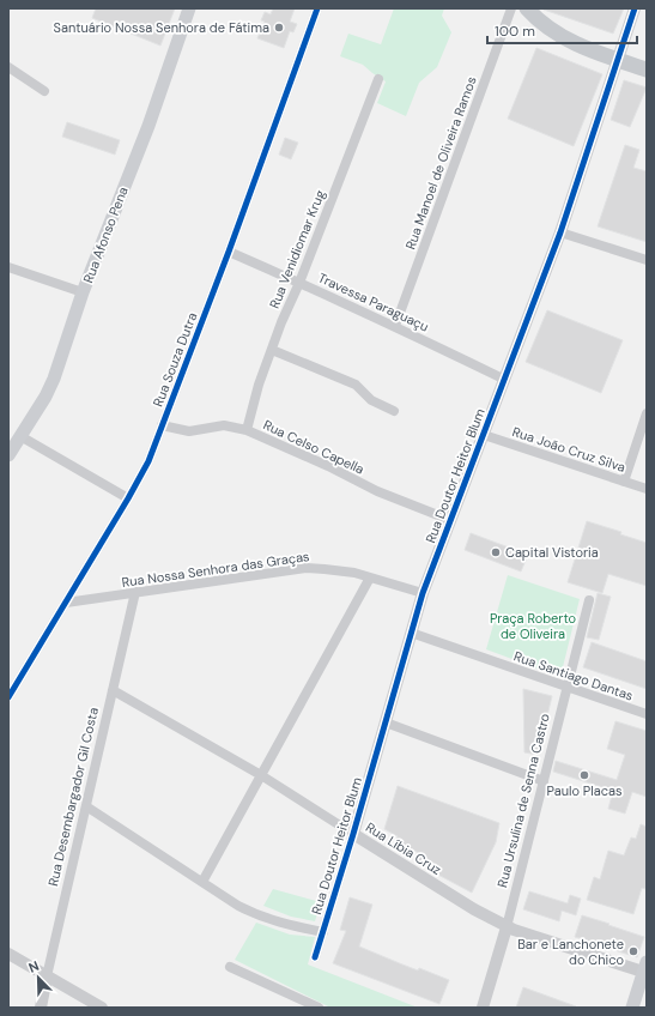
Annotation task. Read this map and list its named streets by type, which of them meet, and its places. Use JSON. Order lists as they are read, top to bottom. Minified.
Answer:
{"streets":{"main road":["Rua Afonso Pena"],"street":["Rua Manoel de Oliveira Ramos","Rua Venidiomar Krug","Travessa Paraguaçu","Rua Souza Dutra","Rua Celso Capella","Rua João Cruz Silva","Rua Doutor Heitor Blum","Rua Nossa Senhora das Graças","Rua Santiago Dantas","Rua Desembargador Gil Costa","Rua Ursulina de Senna Castro","Rua Líbia Cruz"]},"crossings":[["Rua Manoel de Oliveira Ramos","Travessa Paraguaçu"],["Rua Venidiomar Krug","Travessa Paraguaçu"],["Rua Venidiomar Krug","Rua Celso Capella"],["Travessa Paraguaçu","Rua Souza Dutra"],["Travessa Paraguaçu","Rua Doutor Heitor Blum"],["Rua Souza Dutra","Rua Celso Capella"],["Rua Souza Dutra","Rua Nossa Senhora das Graças"],["Rua Celso Capella","Rua Doutor Heitor Blum"],["Rua João Cruz Silva","Rua Doutor Heitor Blum"],["Rua Doutor Heitor Blum","Rua Nossa Senhora das Graças"],["Rua Doutor Heitor Blum","Rua Santiago Dantas"],["Rua Doutor Heitor Blum","Rua Líbia Cruz"],["Rua Nossa Senhora das Graças","Rua Desembargador Gil Costa"],["Rua Santiago Dantas","Rua Ursulina de Senna Castro"],["Rua Desembargador Gil Costa","Rua Líbia Cruz"],["Rua Ursulina de Senna Castro","Rua Líbia Cruz"]],"parks":["Praça Roberto de Oliveira"],"places":["Santuário Nossa Senhora de Fátima","Capital Vistoria","Paulo Placas","Bar e Lanchonete do Chico"],"scale_bar":"100 m","north":"top left"}
